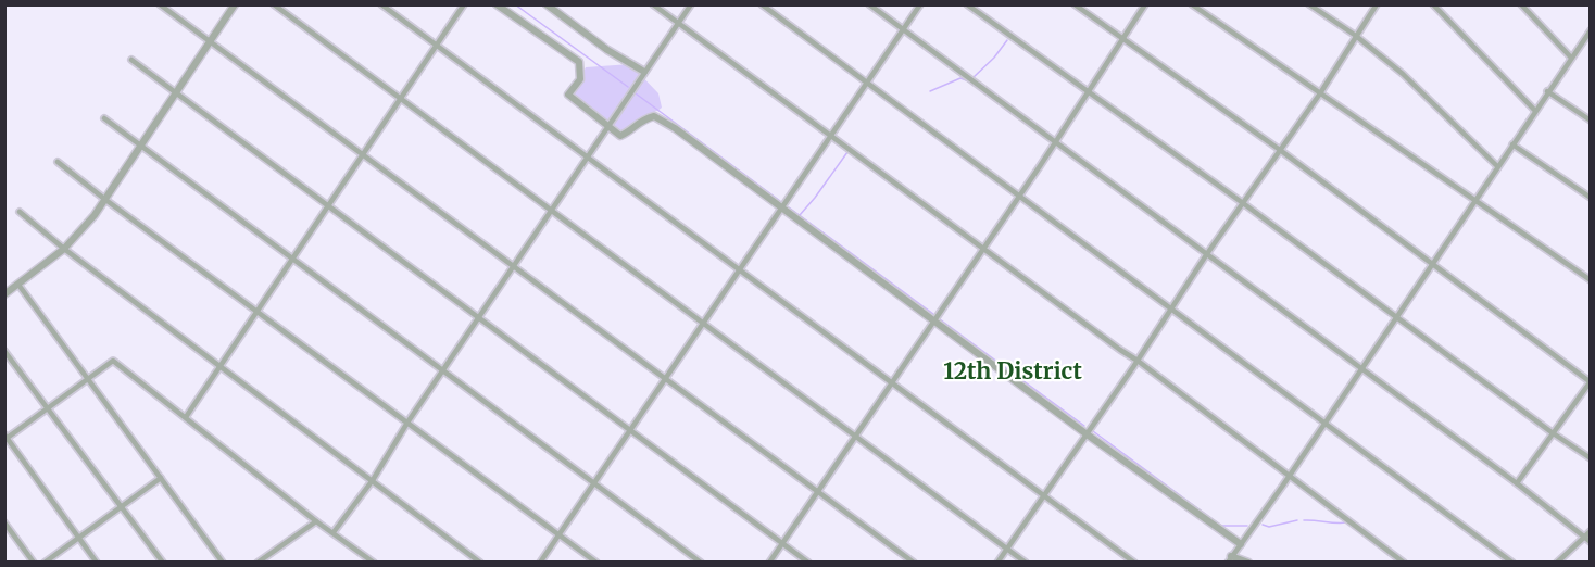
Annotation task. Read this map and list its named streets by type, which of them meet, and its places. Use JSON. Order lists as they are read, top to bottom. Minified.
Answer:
{"districts":["12th District"]}
